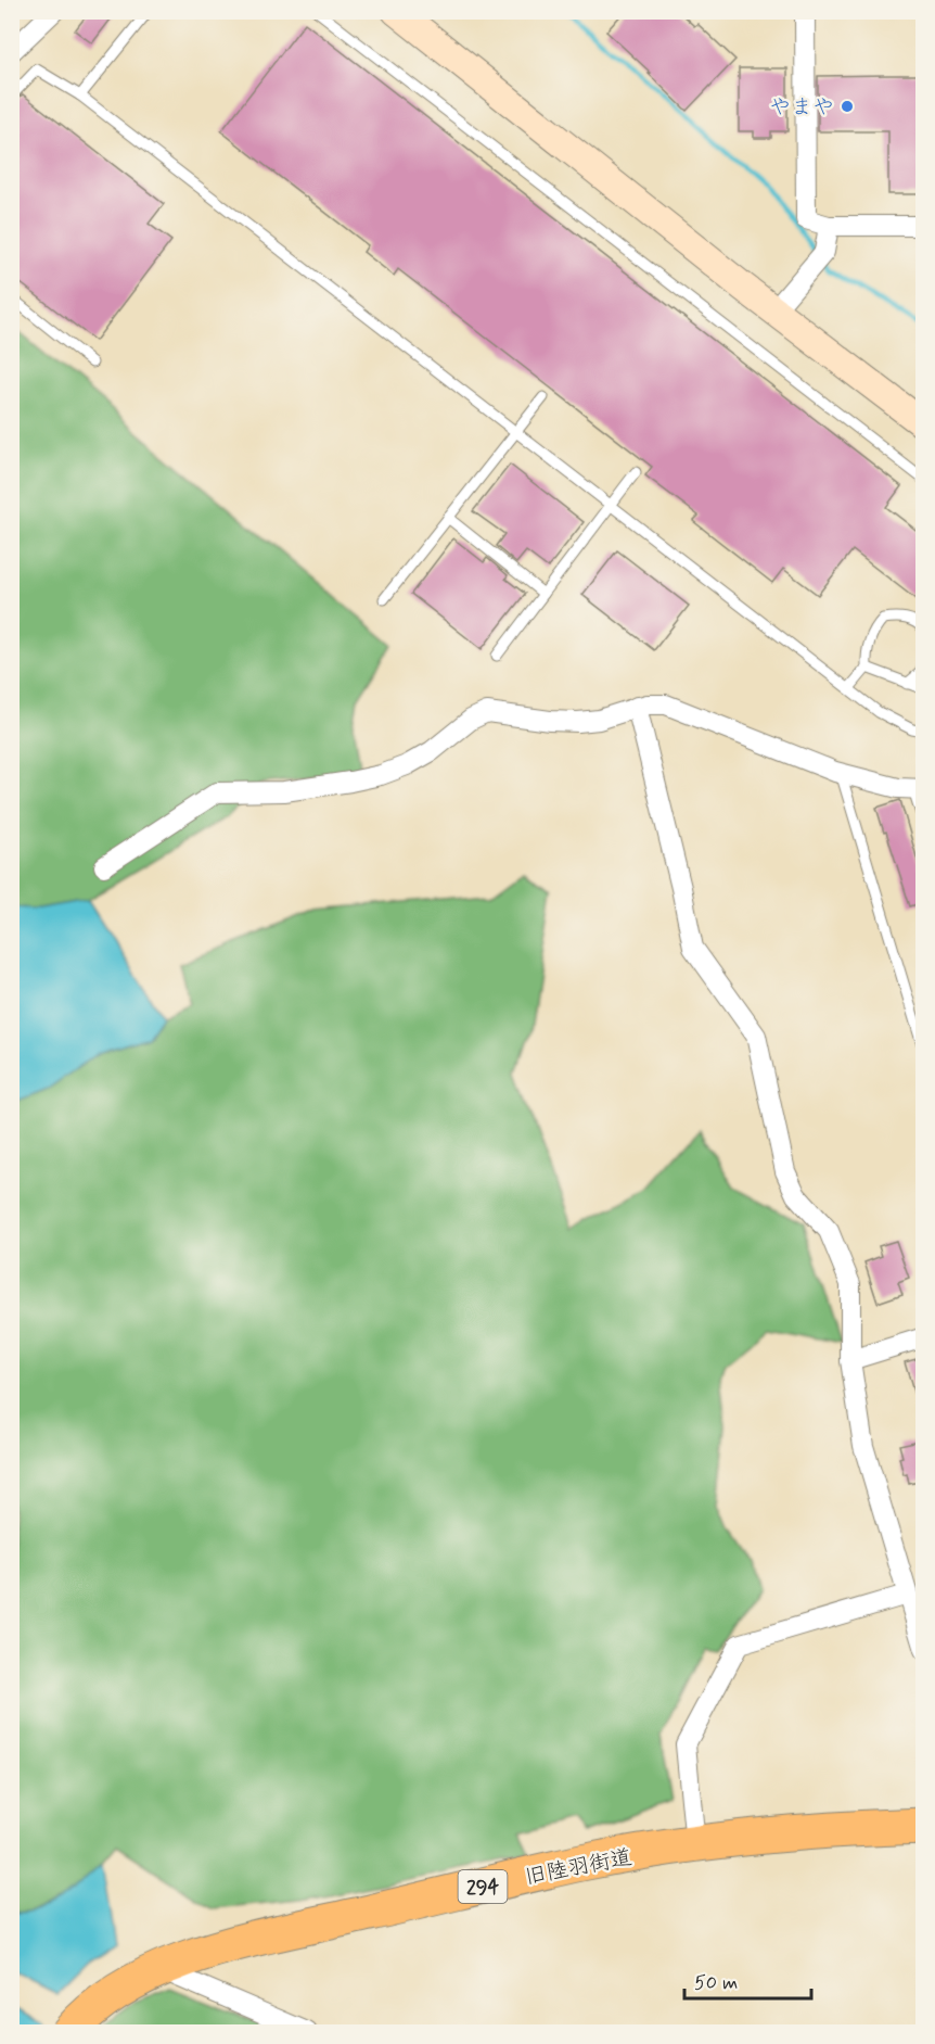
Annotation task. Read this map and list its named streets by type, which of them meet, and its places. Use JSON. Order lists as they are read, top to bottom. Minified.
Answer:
{"streets":{"highway":["旧陸羽街道","294"]},"places":["やまや"],"scale_bar":"50 m"}
